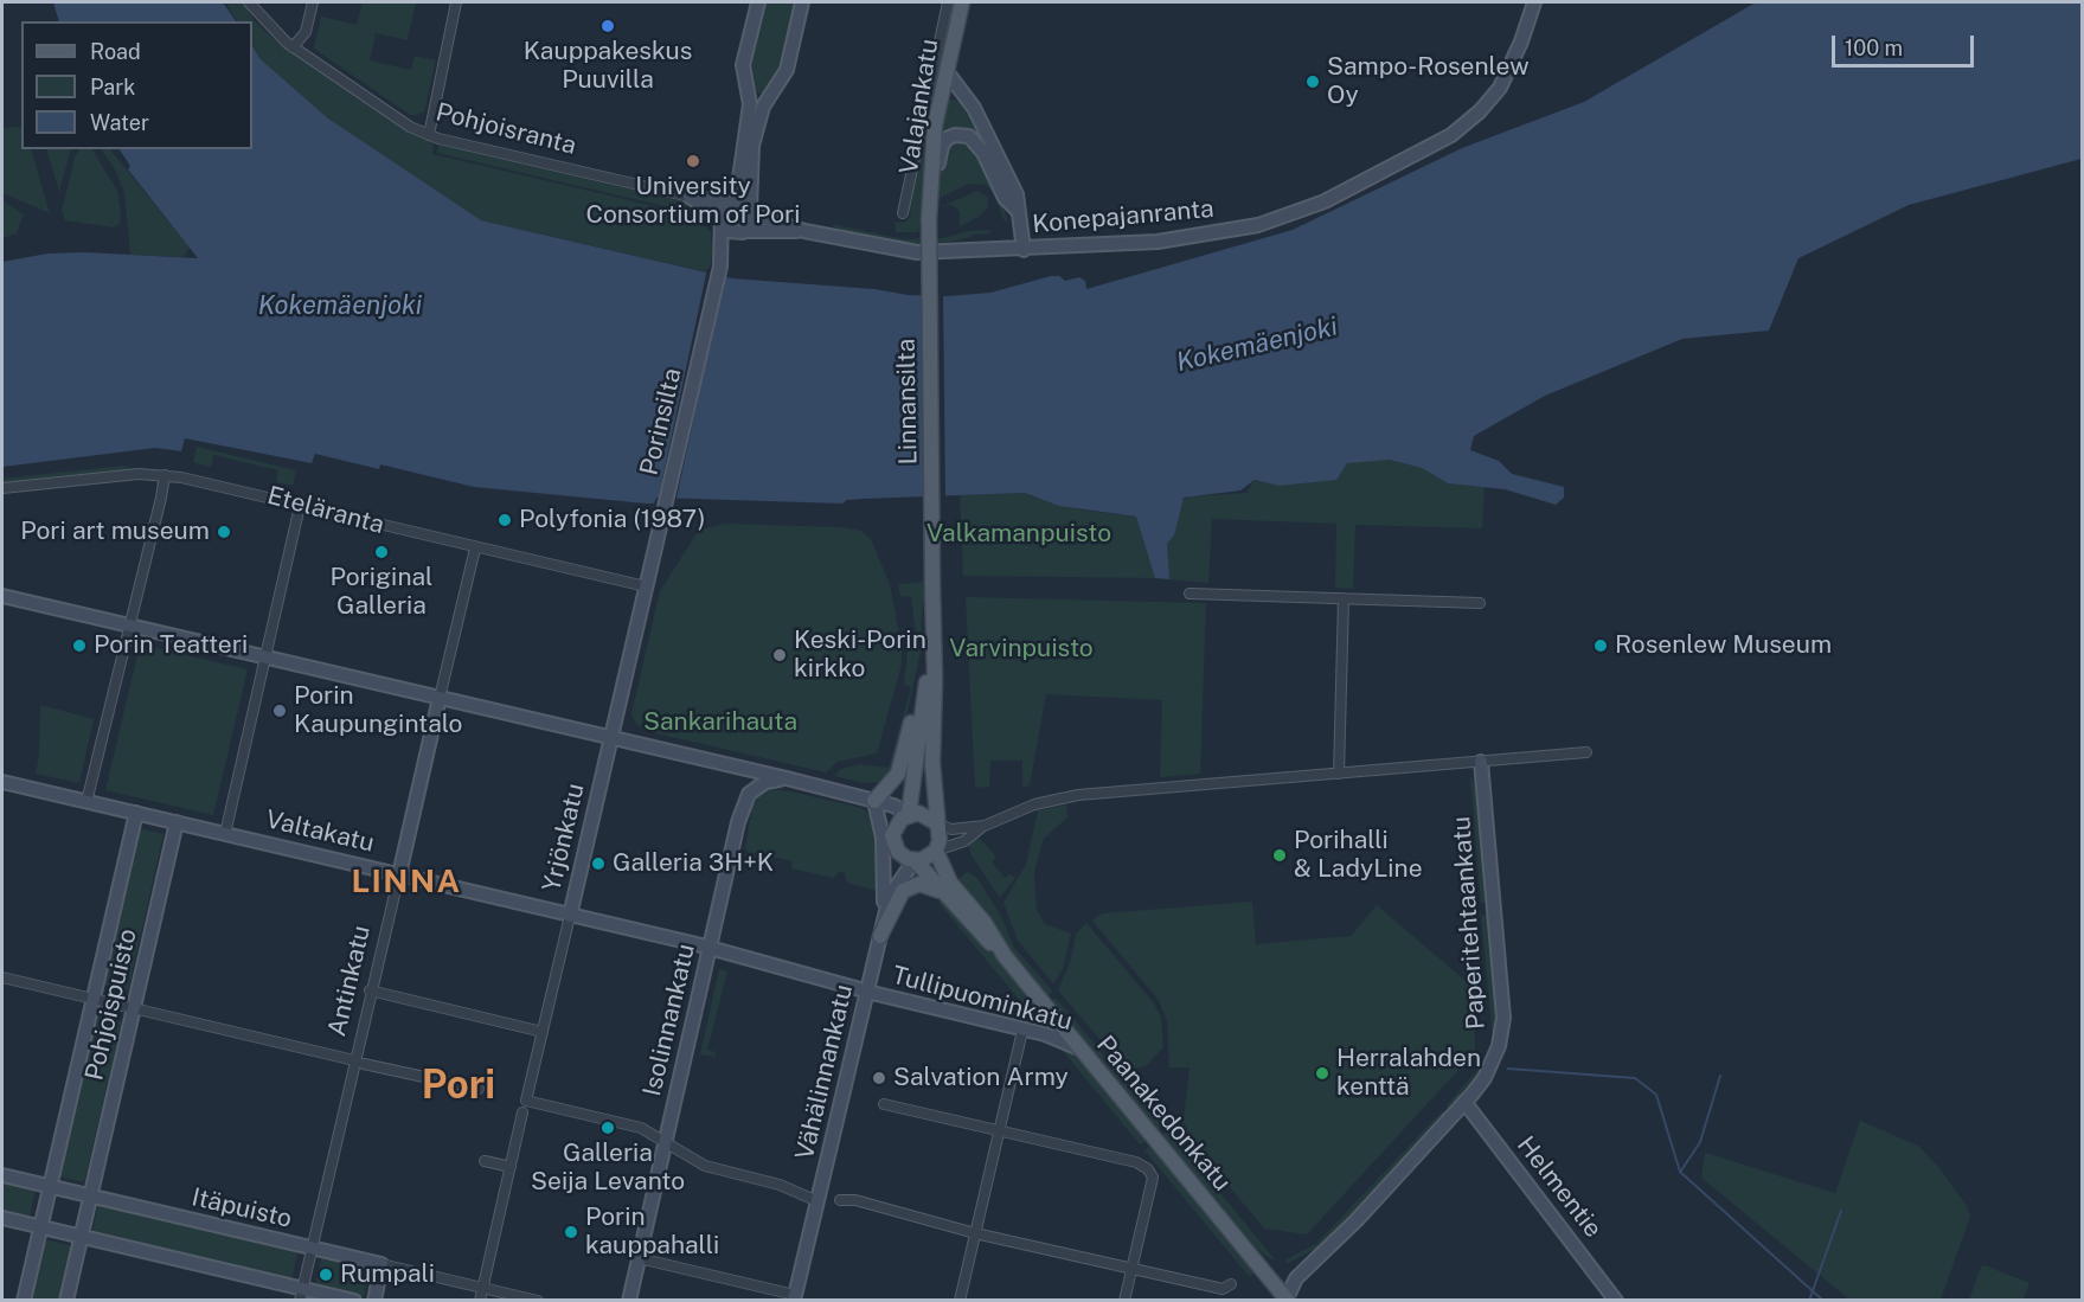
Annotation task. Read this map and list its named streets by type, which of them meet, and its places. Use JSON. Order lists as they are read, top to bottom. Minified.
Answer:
{"streets":{"main road":["Valajankatu","Linnansilta","Paanakedonkatu"],"street":["Pohjoisranta","Konepajanranta","Porinsilta","Eteläranta","Valtakatu","Yrjönkatu","Paperitehtaankatu","Antinkatu","Tullipuominkatu","Pohjoispuisto","Isolinnankatu","Vähälinnankatu","Helmentie","Itäpuisto"]},"crossings":[["Valajankatu","Linnansilta"],["Pohjoisranta","Porinsilta"],["Porinsilta","Eteläranta"],["Porinsilta","Yrjönkatu"],["Eteläranta","Yrjönkatu"],["Eteläranta","Antinkatu"],["Valtakatu","Yrjönkatu"],["Valtakatu","Antinkatu"],["Valtakatu","Tullipuominkatu"],["Valtakatu","Pohjoispuisto"],["Valtakatu","Isolinnankatu"],["Yrjönkatu","Isolinnankatu"],["Paperitehtaankatu","Paanakedonkatu"],["Paperitehtaankatu","Helmentie"],["Antinkatu","Itäpuisto"],["Tullipuominkatu","Isolinnankatu"],["Tullipuominkatu","Vähälinnankatu"],["Tullipuominkatu","Paanakedonkatu"],["Pohjoispuisto","Itäpuisto"],["Vähälinnankatu","Paanakedonkatu"]],"districts":["LINNA","Pori"],"water":["Kokemäenjoki"],"parks":["Valkamanpuisto","Varvinpuisto","Sankarihauta"],"places":["Kauppakeskus Puuvilla","Sampo-Rosenlew Oy","University Consortium of Pori","Polyfonia (1987)","Pori art museum","Poriginal Galleria","Porin Teatteri","Rosenlew Museum","Keski-Porin kirkko","Porin Kaupungintalo","Porihalli & LadyLine","Galleria 3H+K","Herralahden kenttä","Salvation Army","Galleria Seija Levanto","Porin kauppahalli","Rumpali"],"legend":["Road","Park","Water"],"scale_bar":"100 m"}
